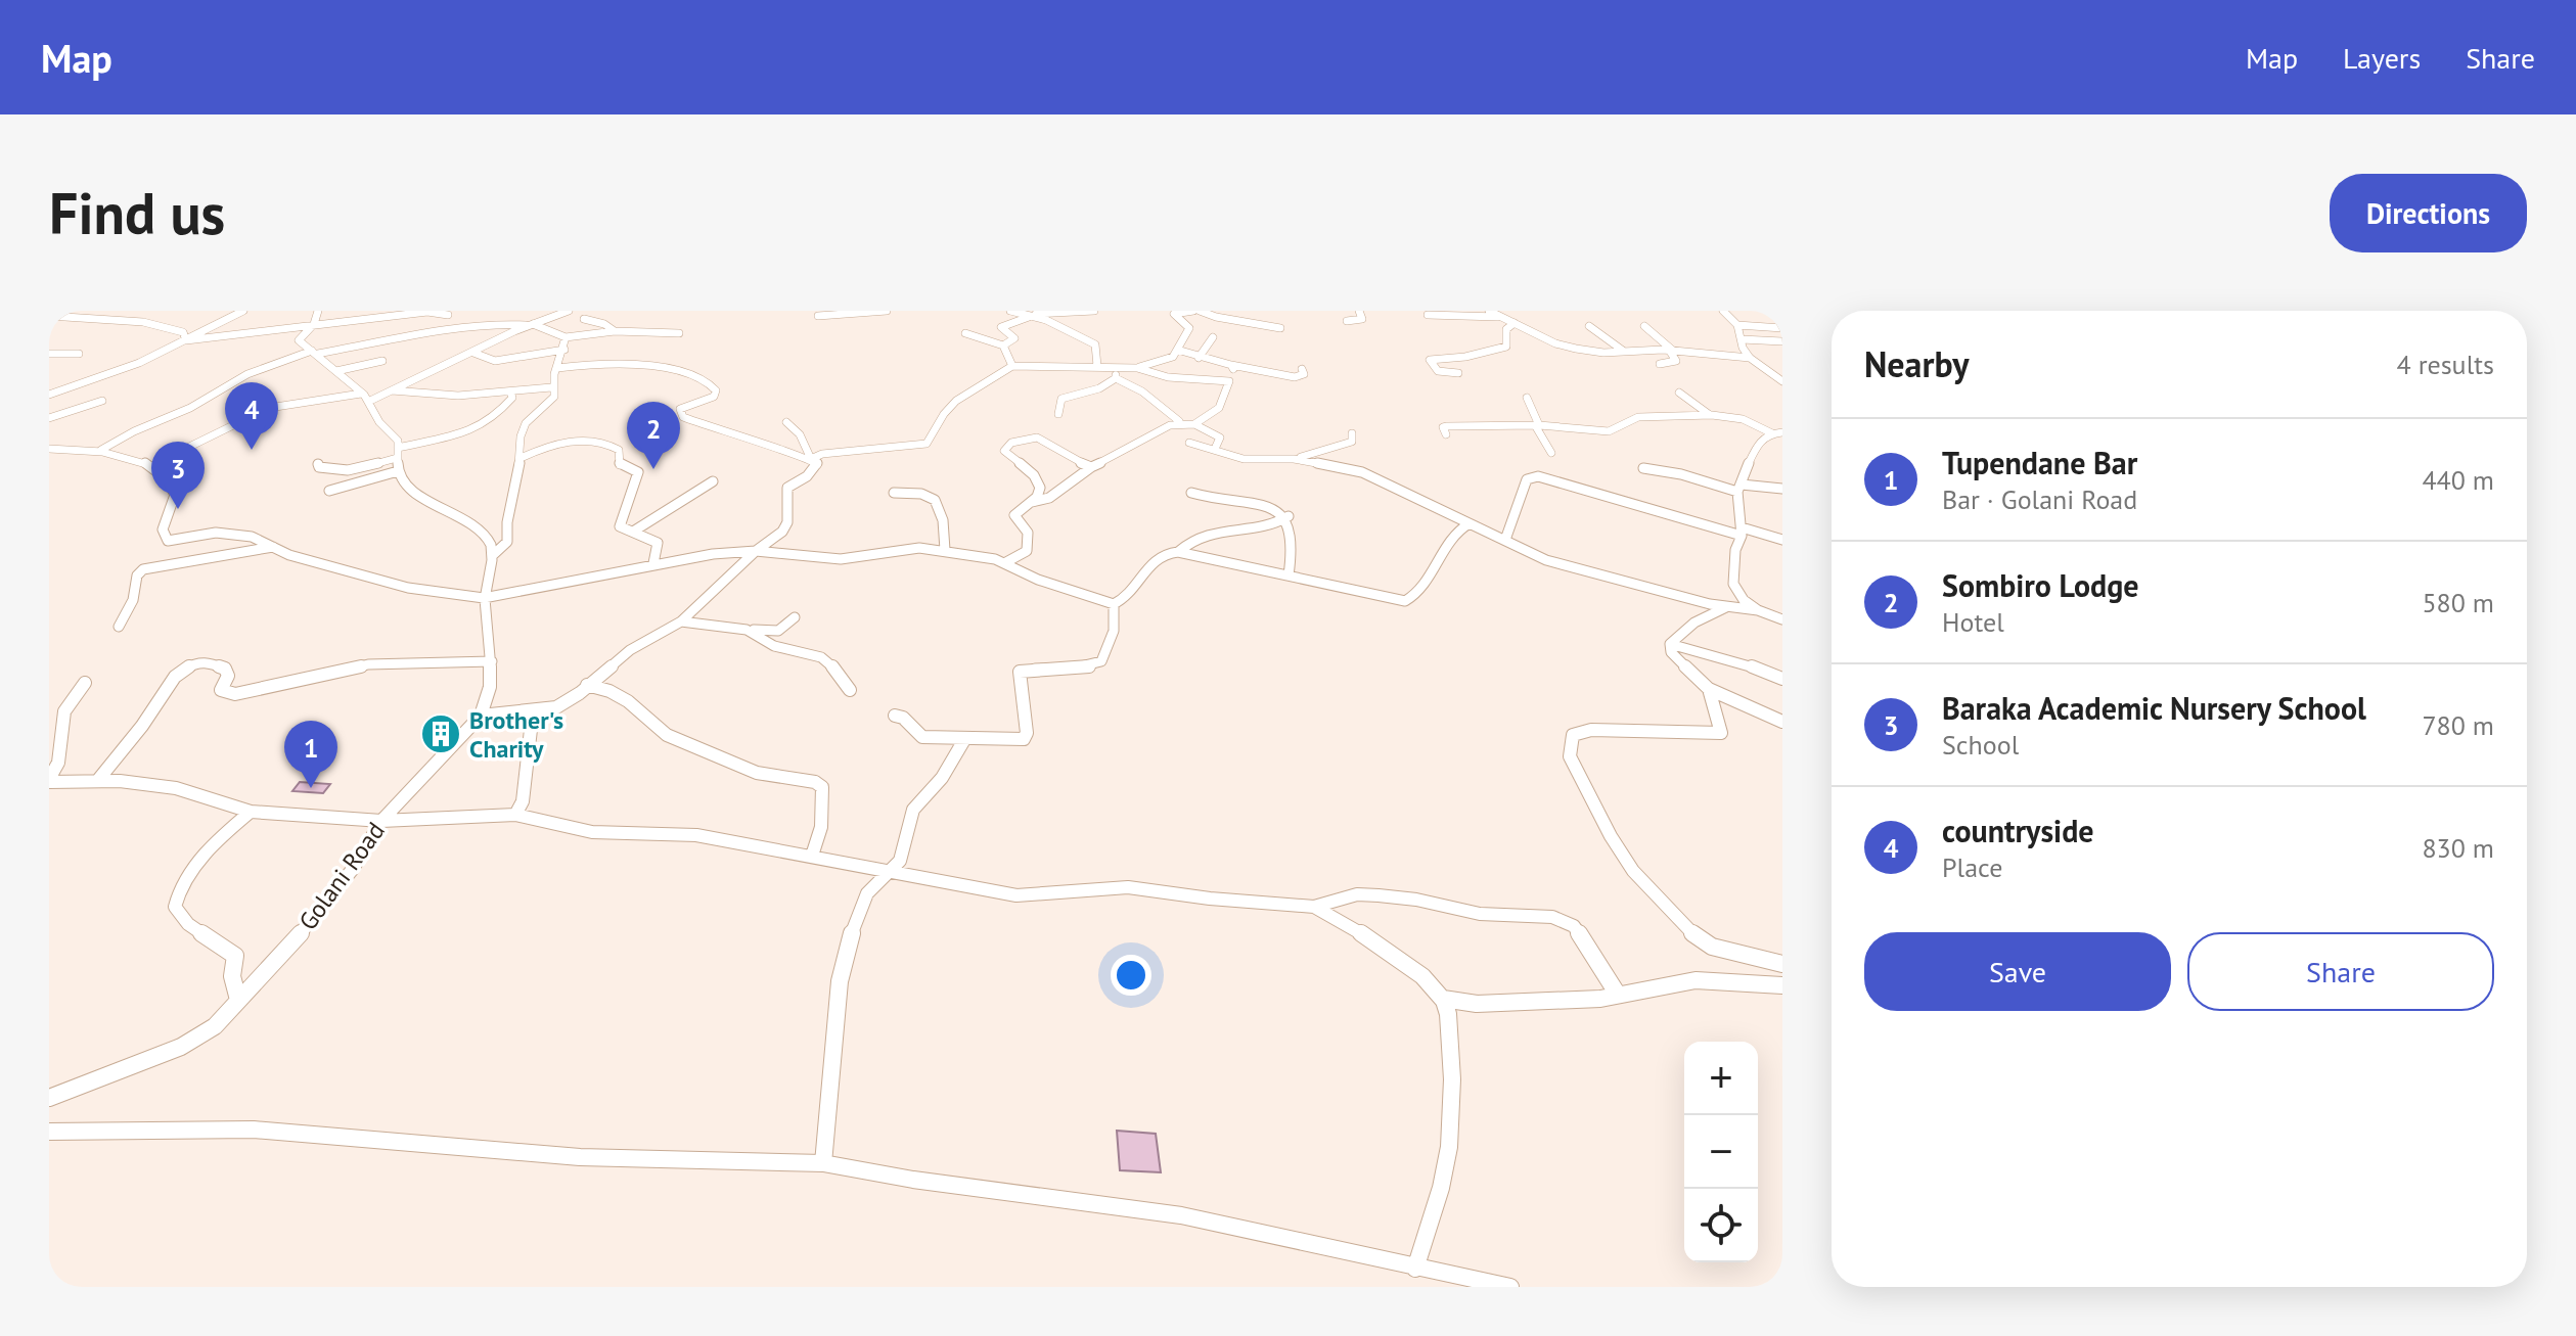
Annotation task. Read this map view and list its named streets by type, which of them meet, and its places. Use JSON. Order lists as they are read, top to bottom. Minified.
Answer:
{"streets":{"street":["Golani Road"]},"places":{"building":["Brother's Charity"]},"page":{"header":"Map","nav":["Map","Layers","Share"],"buttons":["Directions",["Save","Share"]],"title":"Find us","heading":["Nearby","4 results"],"pins":["4","2","3","1"],"list":[{"mark":"1","name":"Tupendane Bar","note":"Bar · Golani Road","value":"440 m"},{"mark":"2","name":"Sombiro Lodge","note":"Hotel","value":"580 m"},{"mark":"3","name":"Baraka Academic Nursery School","note":"School","value":"780 m"},{"mark":"4","name":"countryside","note":"Place","value":"830 m"}],"map_buttons":["+","−"]}}
